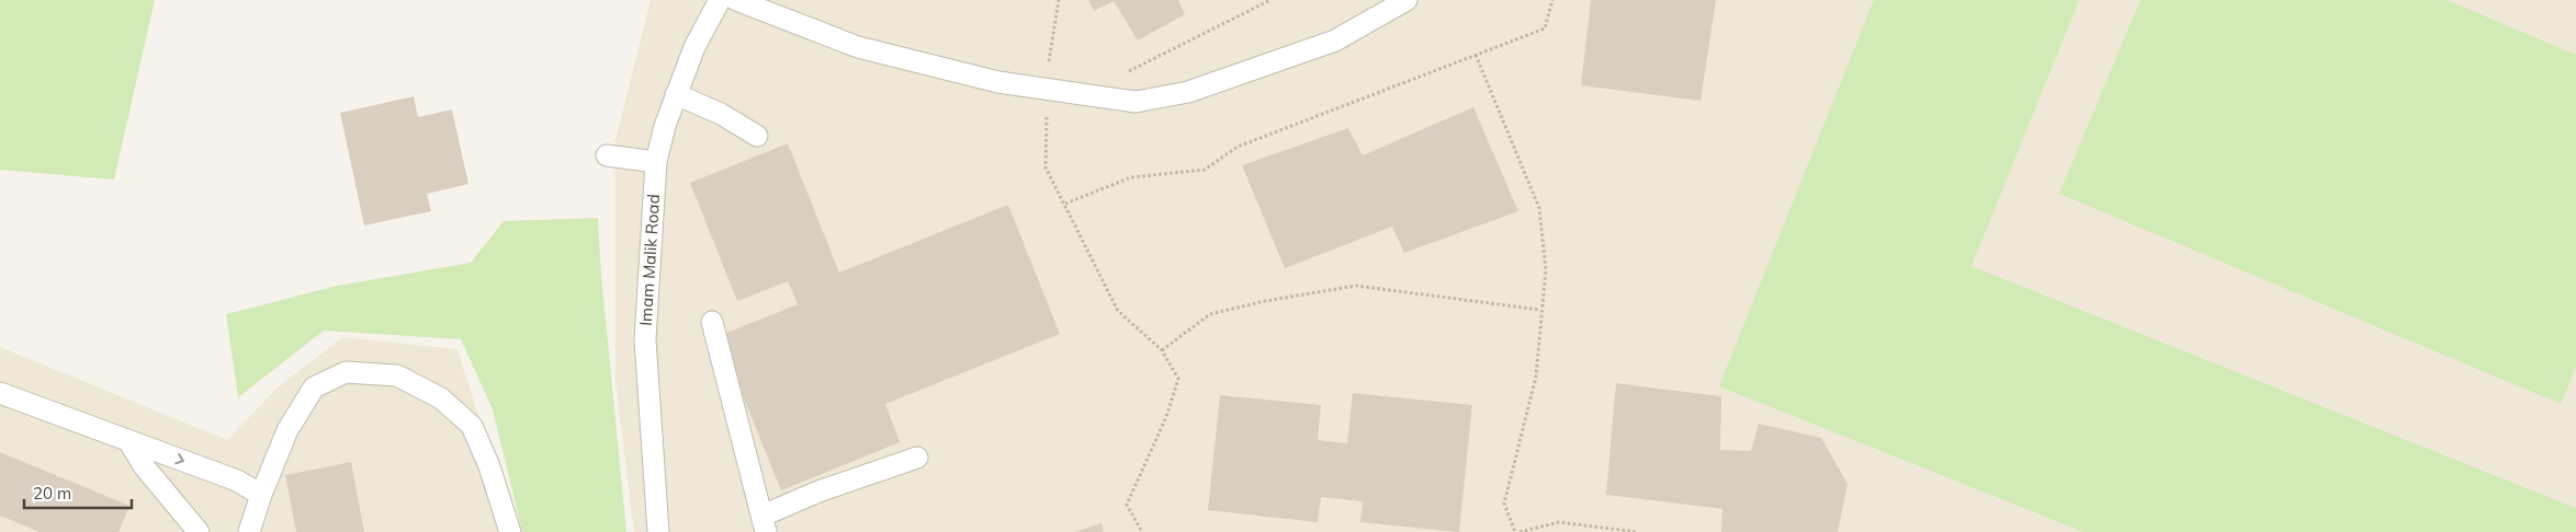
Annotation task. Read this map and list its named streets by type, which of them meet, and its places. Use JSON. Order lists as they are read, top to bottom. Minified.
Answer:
{"streets":{"lane":["Imam Malik Road"]},"scale_bar":"20 m"}
